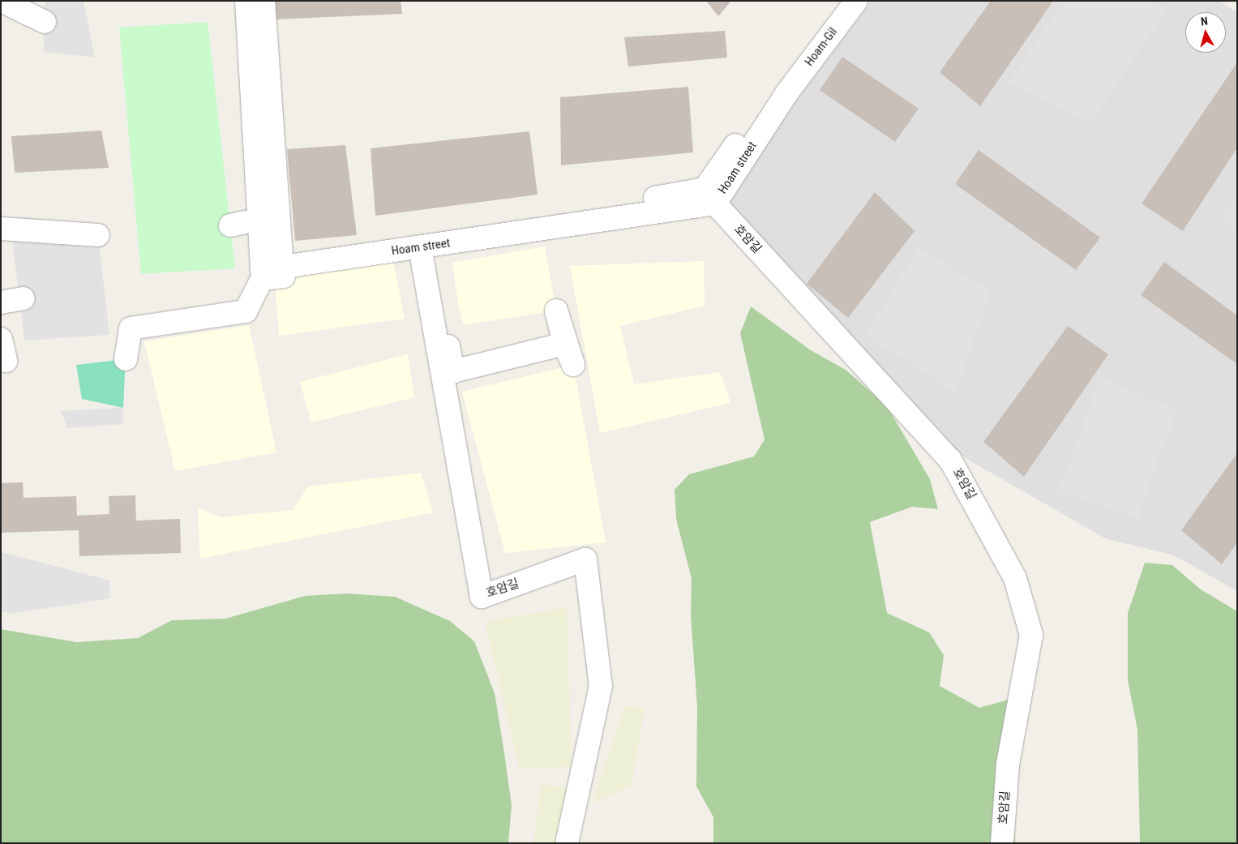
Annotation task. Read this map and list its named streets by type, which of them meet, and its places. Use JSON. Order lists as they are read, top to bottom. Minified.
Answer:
{"streets":{"street":["Hoam-Gil","Hoam street","호암길"]},"crossings":[["Hoam-Gil","Hoam street"],["Hoam street","호암길"]],"north":"top"}
